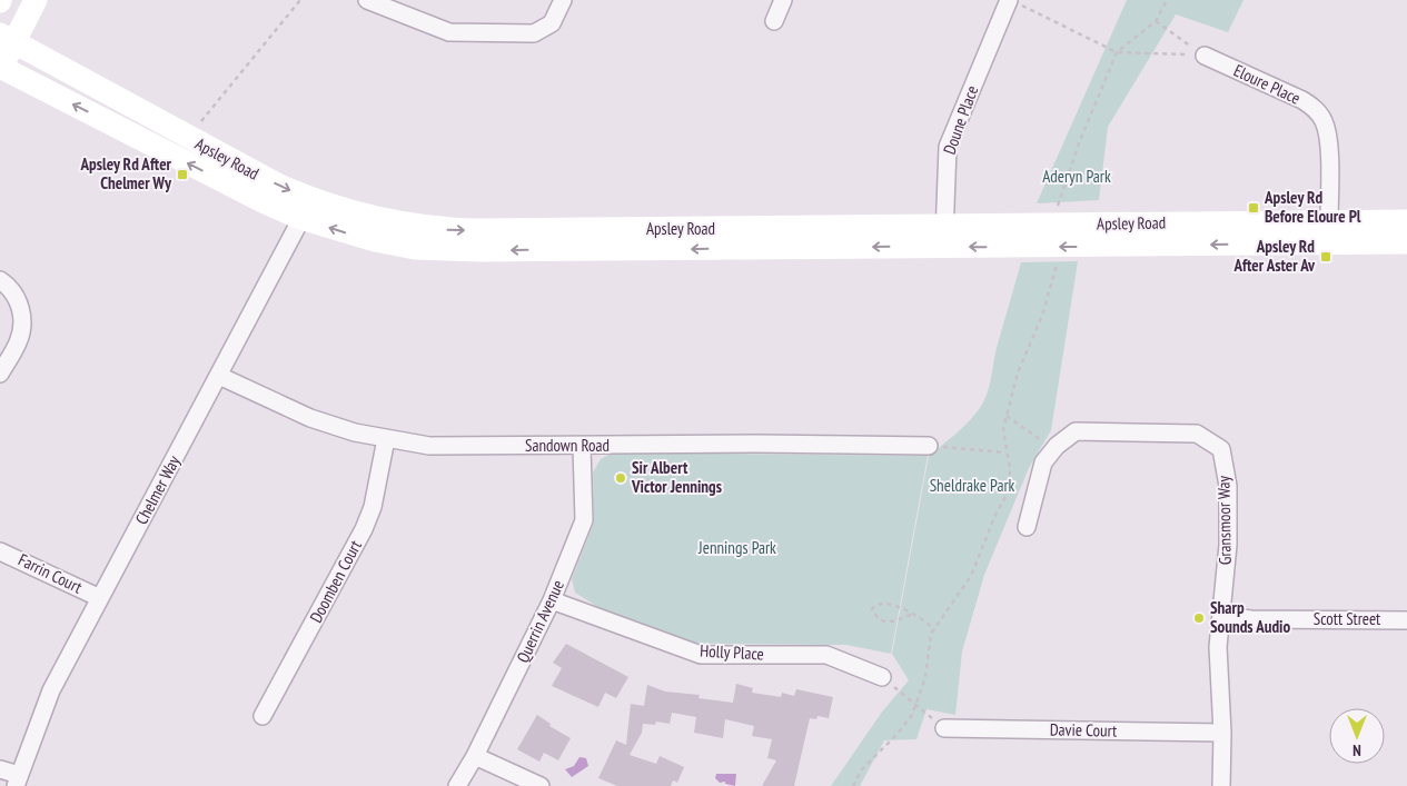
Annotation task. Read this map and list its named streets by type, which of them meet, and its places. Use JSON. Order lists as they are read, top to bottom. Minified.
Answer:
{"streets":{"main road":["Apsley Road"],"street":["Eloure Place","Doune Place","Sandown Road","Chelmer Way","Gransmoor Way","Farrin Court","Doomben Court","Scott Street","Querrin Avenue","Holly Place","Davie Court"]},"crossings":[["Eloure Place","Apsley Road"],["Doune Place","Apsley Road"],["Apsley Road","Chelmer Way"],["Sandown Road","Chelmer Way"],["Sandown Road","Doomben Court"],["Sandown Road","Querrin Avenue"],["Chelmer Way","Farrin Court"],["Gransmoor Way","Scott Street"],["Gransmoor Way","Davie Court"],["Querrin Avenue","Holly Place"]],"parks":["Aderyn Park","Sheldrake Park","Jennings Park"],"places":{"transit":["Apsley Rd After Chelmer Wy","Apsley Rd Before Eloure Pl","Apsley Rd After Aster Av"],"other":["Sir Albert Victor Jennings","Sharp Sounds Audio"]},"north":"bottom"}
